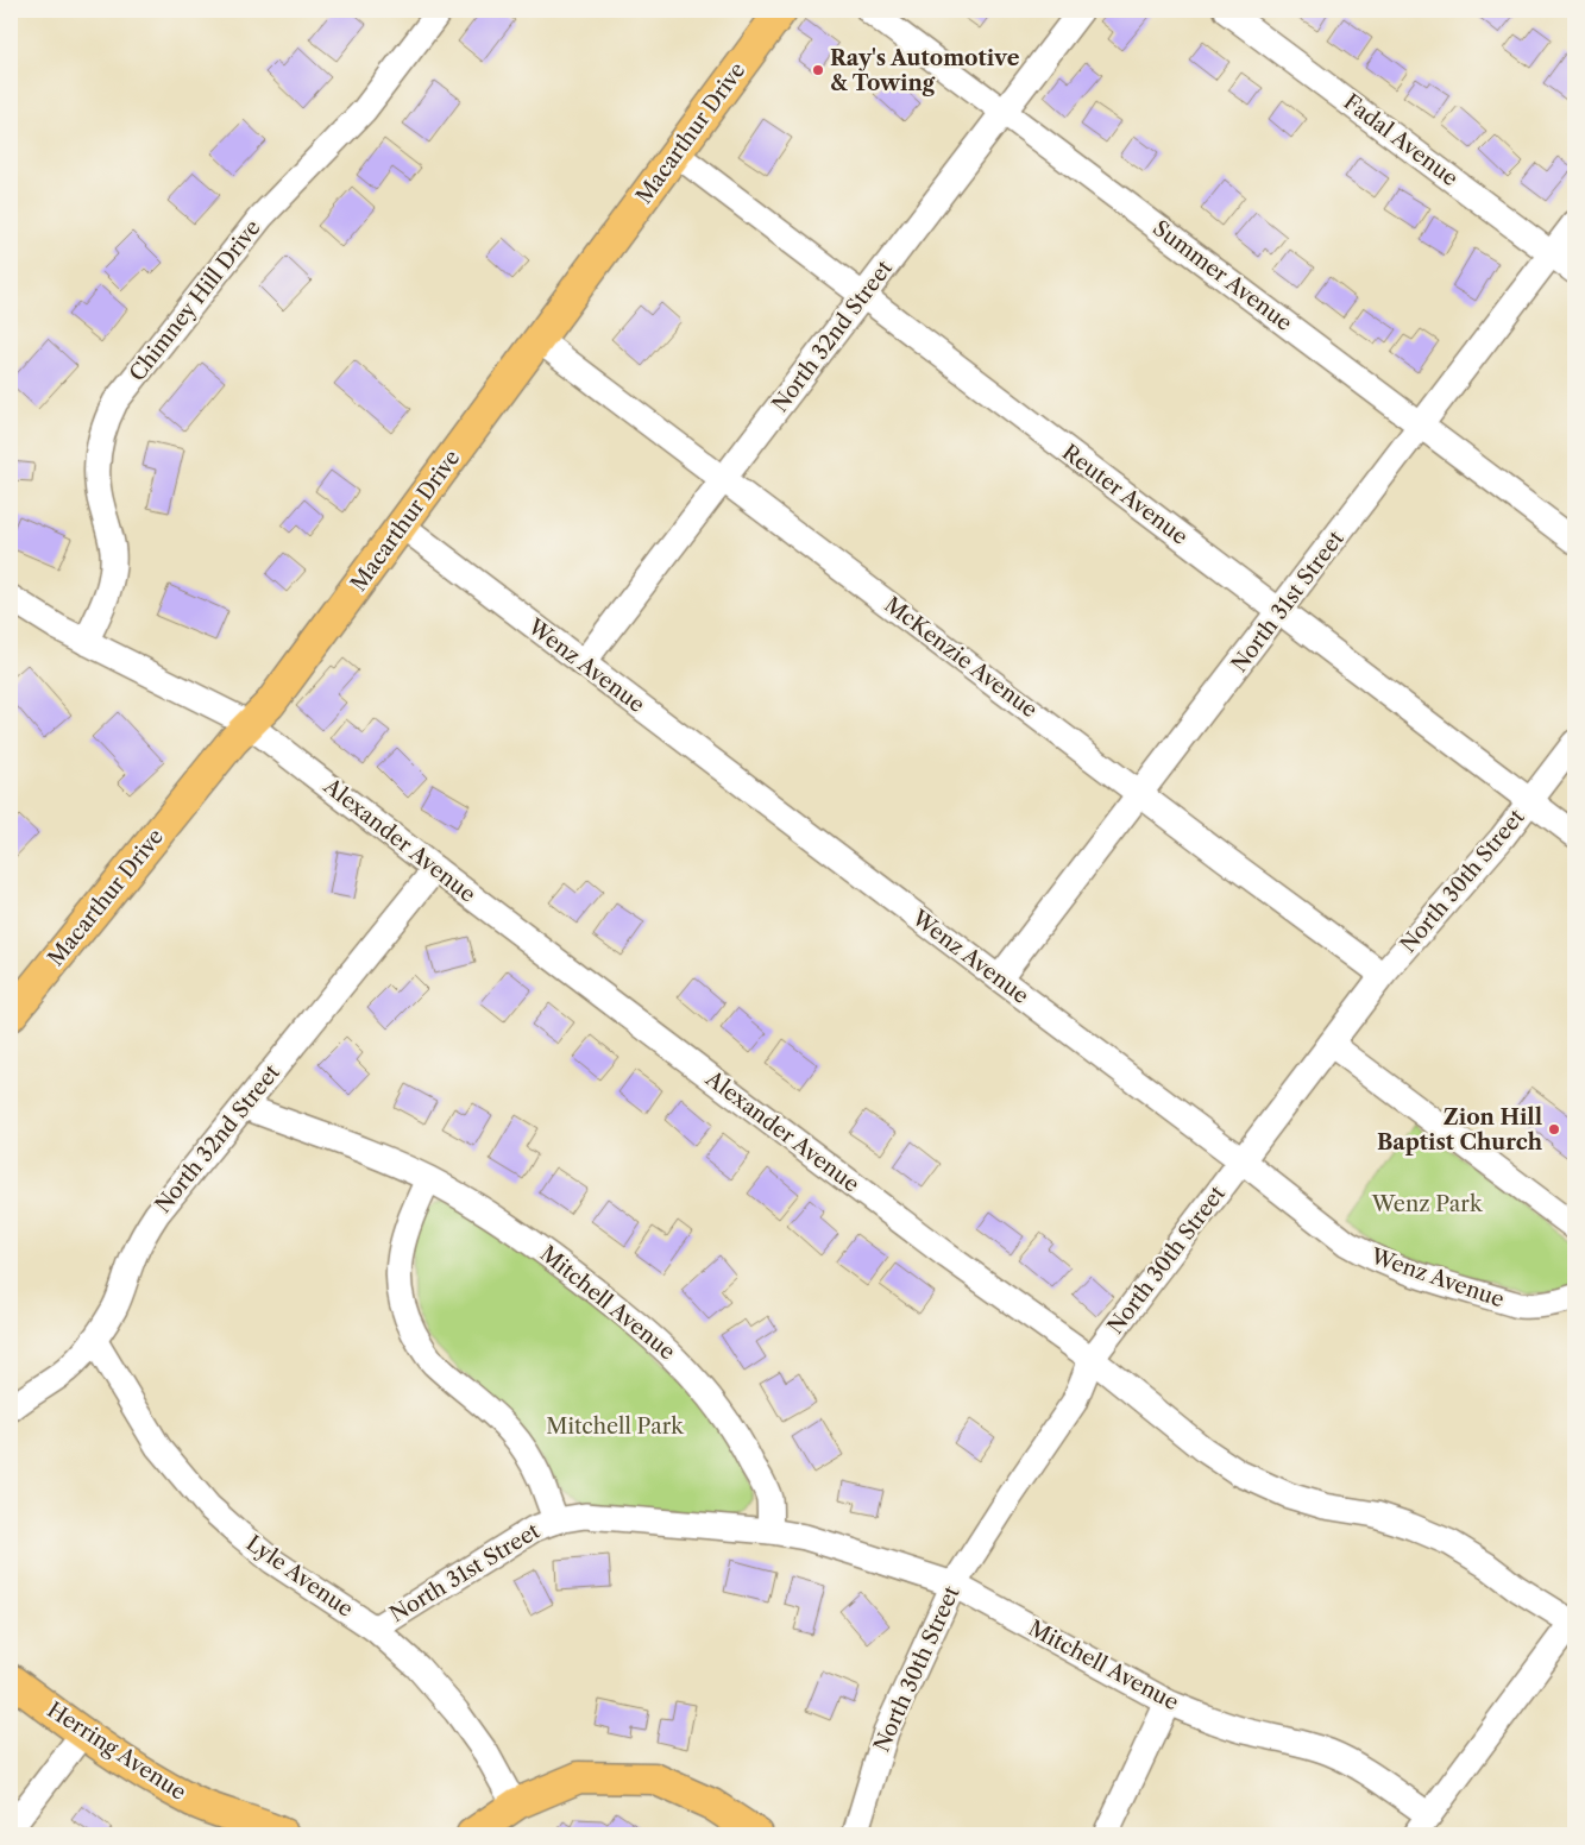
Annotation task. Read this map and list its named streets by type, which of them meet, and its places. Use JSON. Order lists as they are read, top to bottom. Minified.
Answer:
{"streets":{"main road":["Macarthur Drive","Herring Avenue"],"street":["Fadal Avenue","Summer Avenue","Chimney Hill Drive","North 32nd Street","Reuter Avenue","North 31st Street","McKenzie Avenue","Wenz Avenue","Alexander Avenue","North 30th Street","Mitchell Avenue","Lyle Avenue"]},"crossings":[["Macarthur Drive","Reuter Avenue"],["Macarthur Drive","McKenzie Avenue"],["Macarthur Drive","Wenz Avenue"],["Macarthur Drive","Alexander Avenue"],["Fadal Avenue","North 31st Street"],["Summer Avenue","North 32nd Street"],["Summer Avenue","North 31st Street"],["Chimney Hill Drive","Alexander Avenue"],["North 32nd Street","Reuter Avenue"],["North 32nd Street","McKenzie Avenue"],["North 32nd Street","Wenz Avenue"],["North 32nd Street","Alexander Avenue"],["North 32nd Street","Mitchell Avenue"],["North 32nd Street","Lyle Avenue"],["Reuter Avenue","North 31st Street"],["Reuter Avenue","North 30th Street"],["North 31st Street","McKenzie Avenue"],["North 31st Street","Wenz Avenue"],["North 31st Street","Mitchell Avenue"],["North 31st Street","Lyle Avenue"],["McKenzie Avenue","North 30th Street"],["Wenz Avenue","North 30th Street"],["Alexander Avenue","North 30th Street"],["North 30th Street","Mitchell Avenue"]],"parks":["Wenz Park","Mitchell Park"],"places":["Ray's Automotive & Towing","Zion Hill Baptist Church"]}
